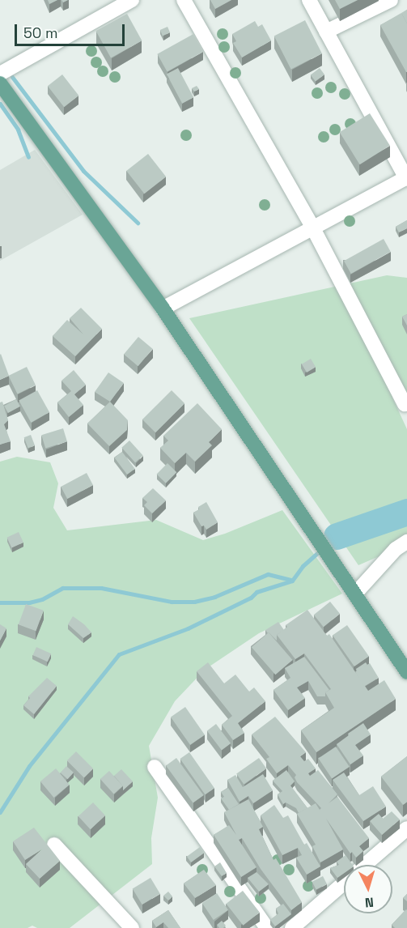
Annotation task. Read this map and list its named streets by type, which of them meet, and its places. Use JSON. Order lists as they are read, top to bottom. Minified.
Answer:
{"scale_bar":"50 m","north":"bottom"}
